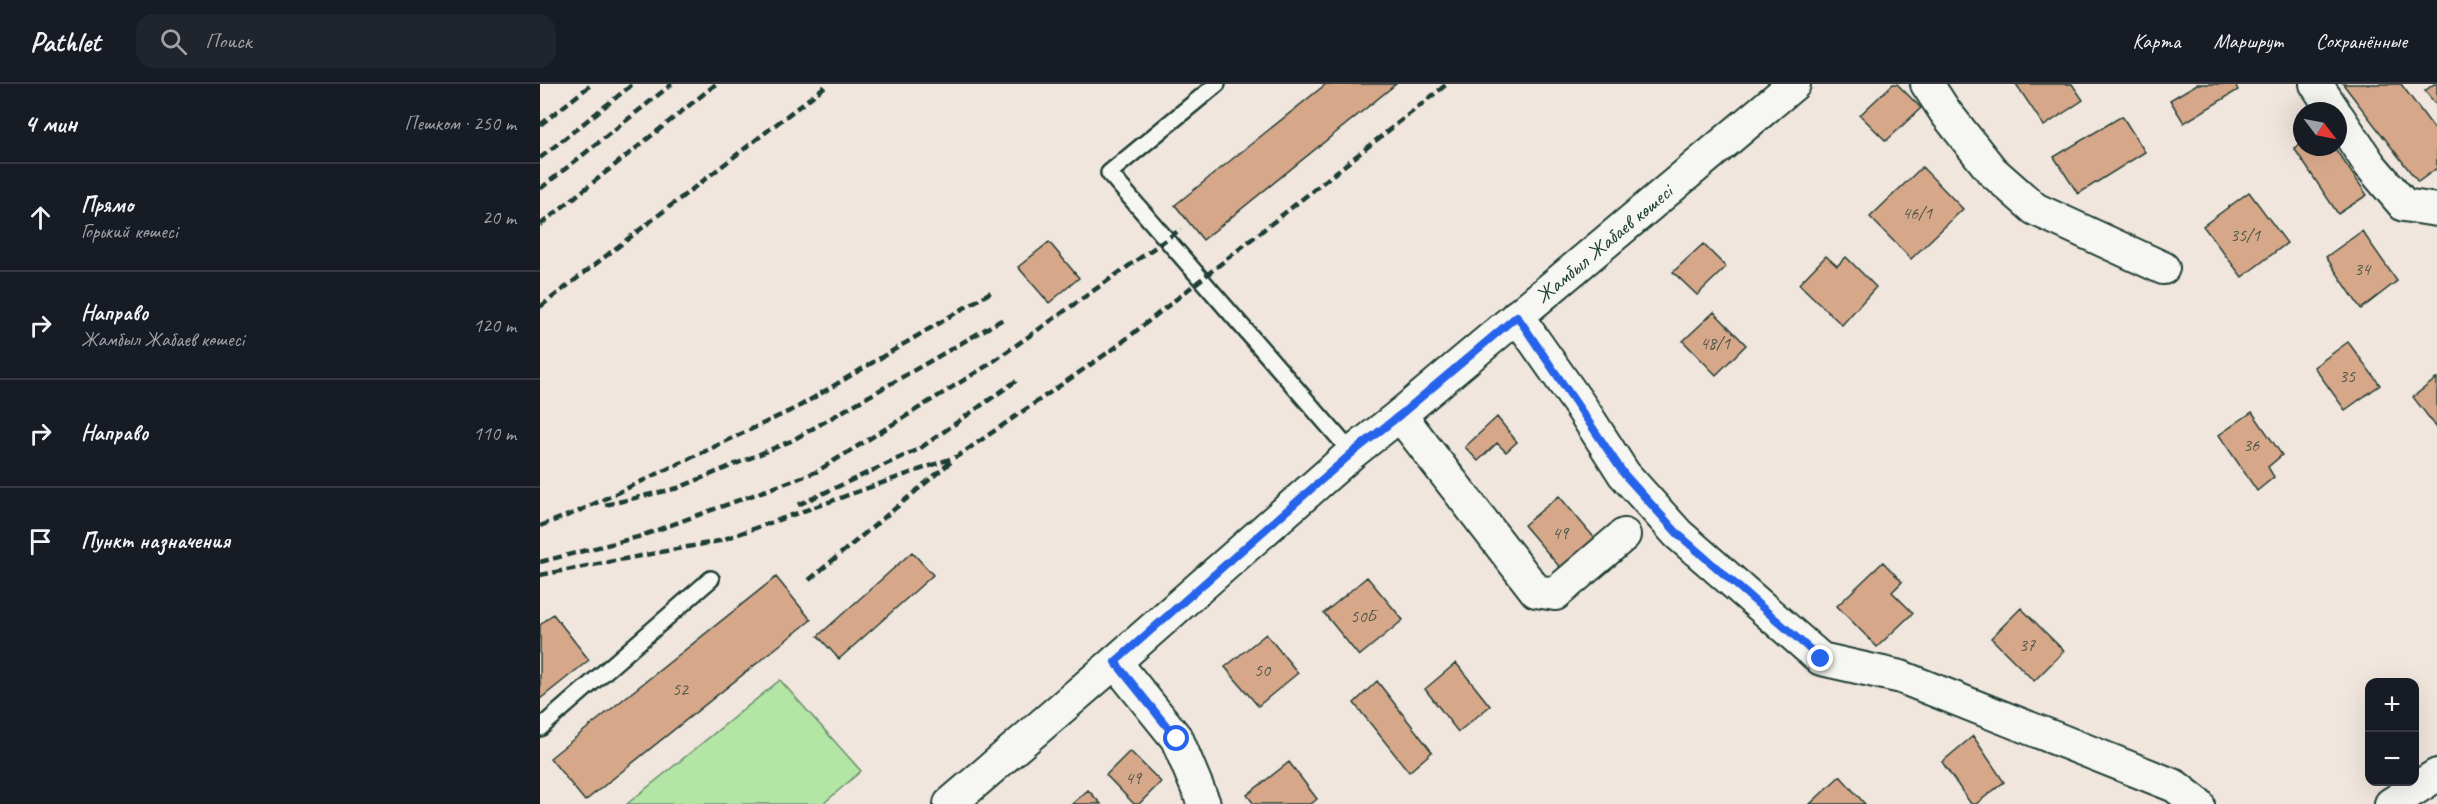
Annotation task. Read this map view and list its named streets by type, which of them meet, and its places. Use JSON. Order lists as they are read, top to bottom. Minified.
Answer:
{"streets":{"street":["Жамбыл Жабаев көшесі"]},"house_numbers":["46/1","35/1","34","48/1","35","36","49","50Б","37","50","52","49"],"north":"bottom right","page":{"header":"Pathlet","search":"Поиск","nav":["Карта","Маршрут","Сохранённые"],"heading":["4 мин","Пешком · 250 m"],"list":[["Прямо","Горький көшесі","20 m"],["Направо","Жамбыл Жабаев көшесі","120 m"],["Направо","110 m"],"Пункт назначения"],"map_buttons":["+","−"]}}
